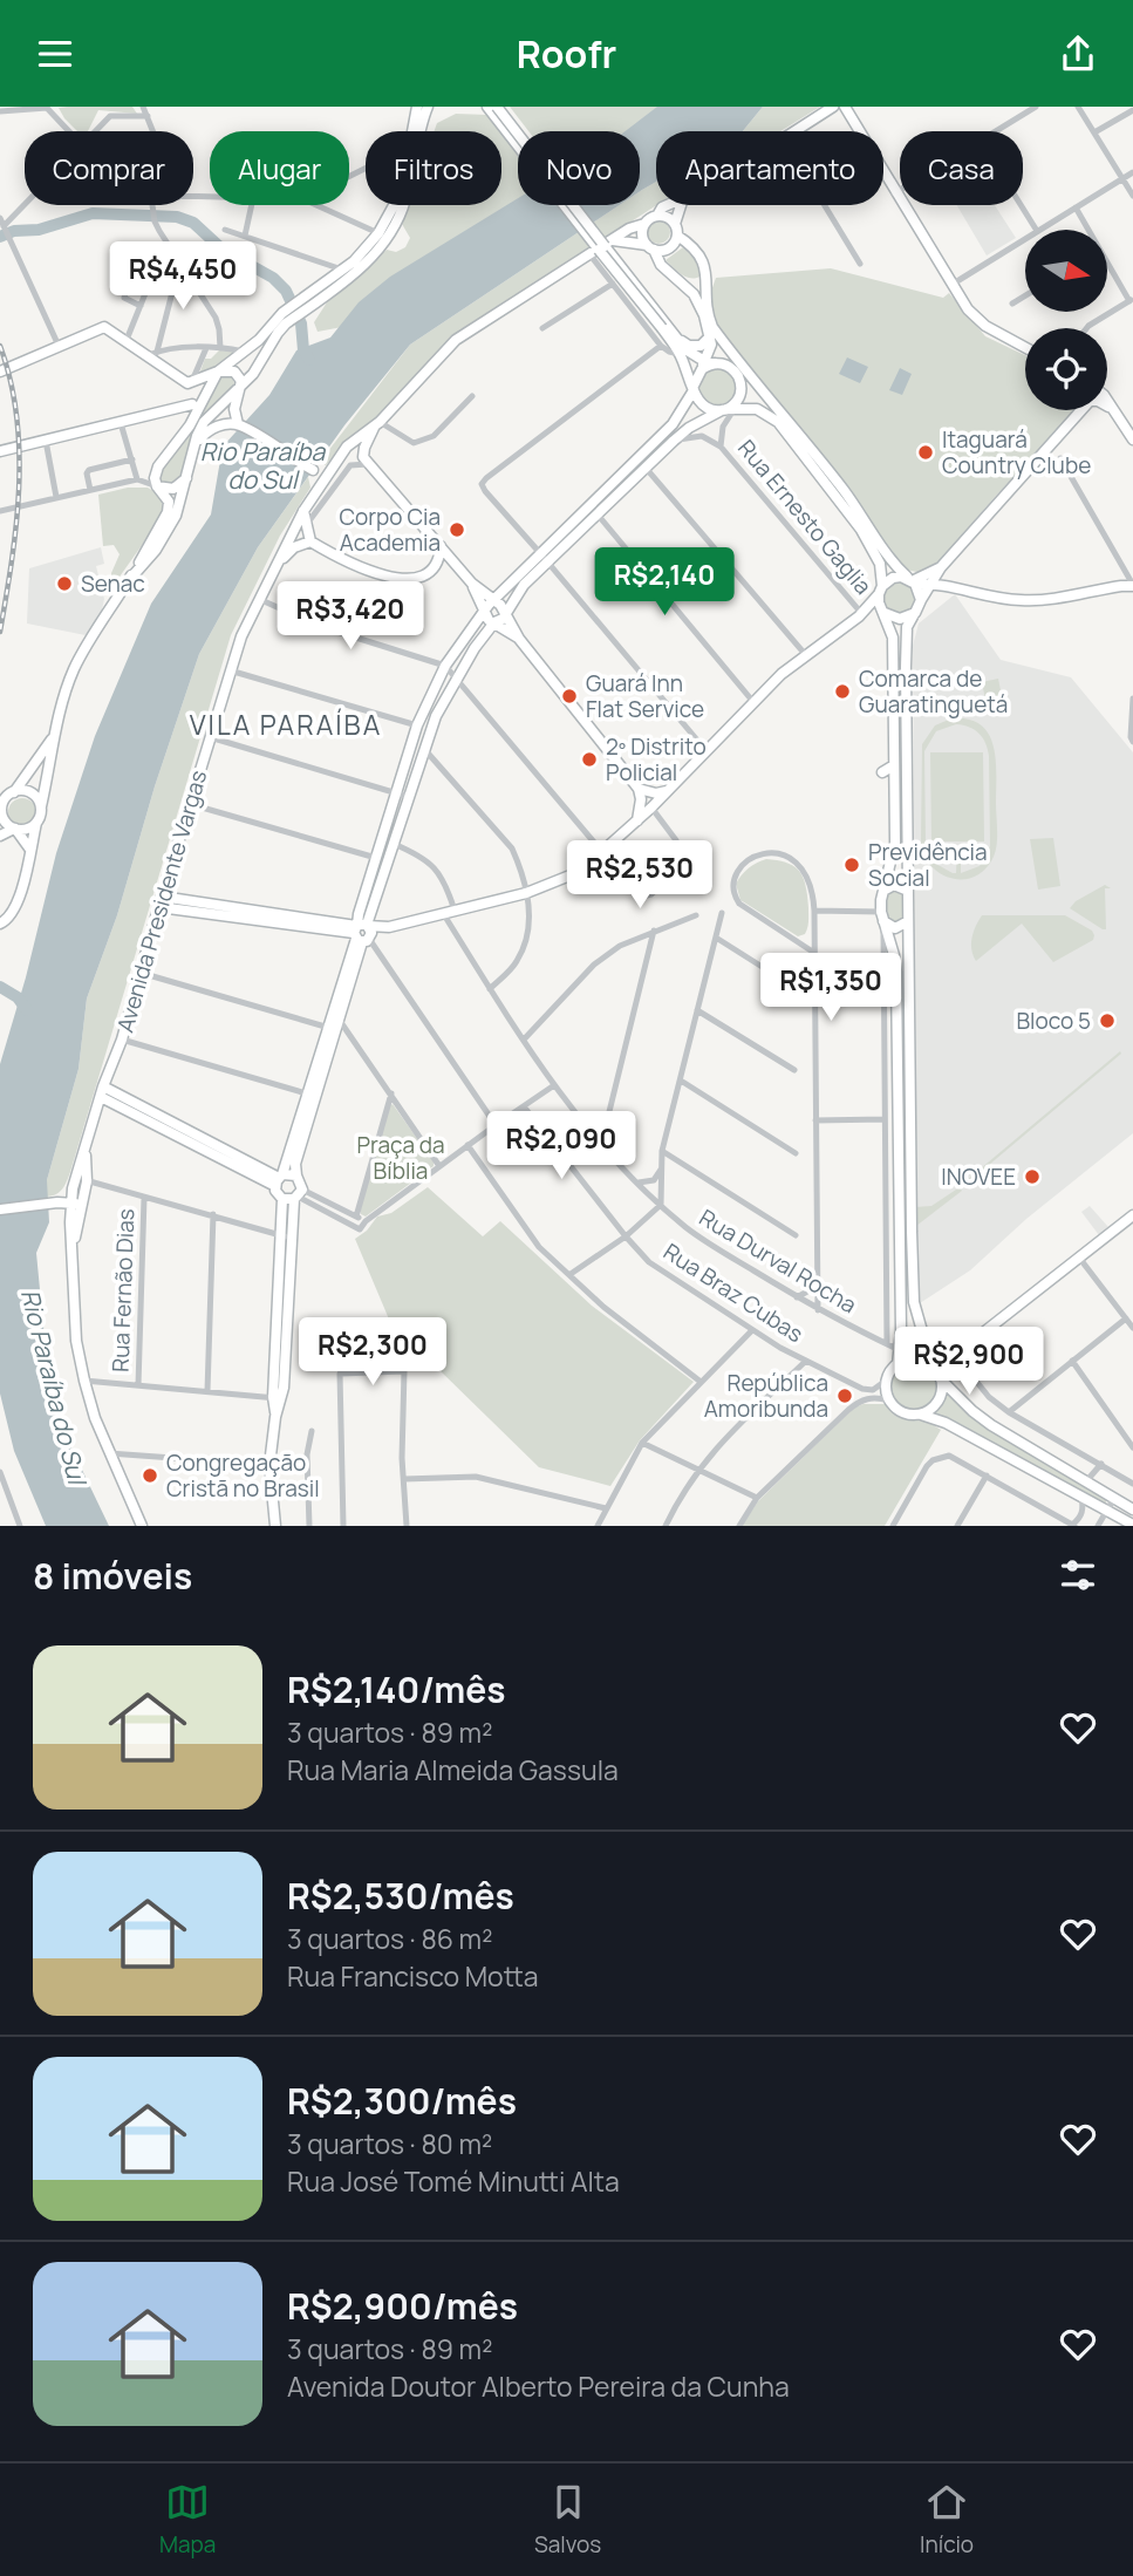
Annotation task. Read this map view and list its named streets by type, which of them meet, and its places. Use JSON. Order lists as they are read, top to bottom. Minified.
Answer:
{"streets":{"street":["Rua Ernesto Gaglia","Avenida Presidente Vargas","Rua Durval Rocha","Rua Fernão Dias","Rua Braz Cubas"]},"districts":["VILA PARAÍBA"],"water":["Rio Paraíba do Sul"],"parks":["Praça da Bíblia"],"places":["Itaguará Country Clube","Corpo Cia Academia","Senac","Comarca de Guaratinguetá","Guará Inn Flat Service","2º Distrito Policial","Previdência Social","Bloco 5","INOVEE","República Amoribunda","Congregação Cristã no Brasil"],"north":"right","page":{"header":"Roofr","chip":["Comprar","Alugar","Filtros","Novo","Apartamento","Casa"],"price":["R$4,450","R$2,140","R$3,420","R$2,530","R$1,350","R$2,090","R$2,300","R$2,900"],"heading":"8 imóveis","list":[{"name":"R$2,140/mês","note":"3 quartos · 89 m² · Rua Maria Almeida Gassula"},{"name":"R$2,530/mês","note":"3 quartos · 86 m² · Rua Francisco Motta"},{"name":"R$2,300/mês","note":"3 quartos · 80 m² · Rua José Tomé Minutti Alta"},{"name":"R$2,900/mês","note":"3 quartos · 89 m² · Avenida Doutor Alberto Pereira da Cunha"}],"tabs":["Mapa","Salvos","Início"]}}
